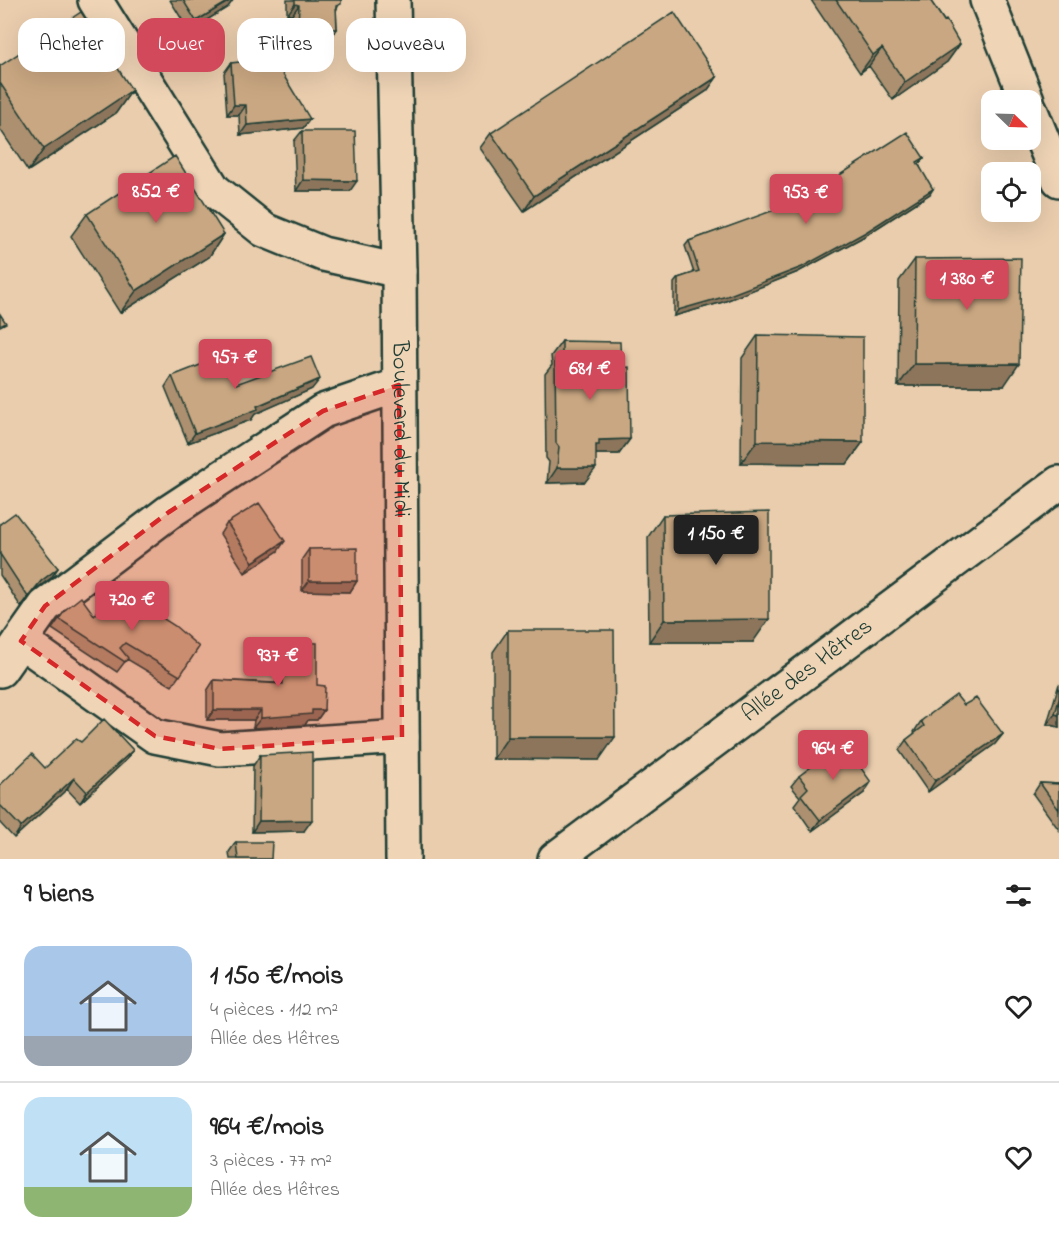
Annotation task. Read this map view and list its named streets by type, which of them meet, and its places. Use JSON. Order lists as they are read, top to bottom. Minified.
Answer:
{"streets":{"street":["Boulevard du Midi","Allée des Hêtres"]},"north":"bottom right","page":{"chip":["Acheter","Louer","Filtres","Nouveau"],"price":["852 €","953 €","1 380 €","957 €","681 €","1 150 €","720 €","937 €","964 €"],"heading":"9 biens","list":[{"name":"1 150 €/mois","note":"4 pièces · 112 m² · Allée des Hêtres"},{"name":"964 €/mois","note":"3 pièces · 77 m² · Allée des Hêtres"}]}}
